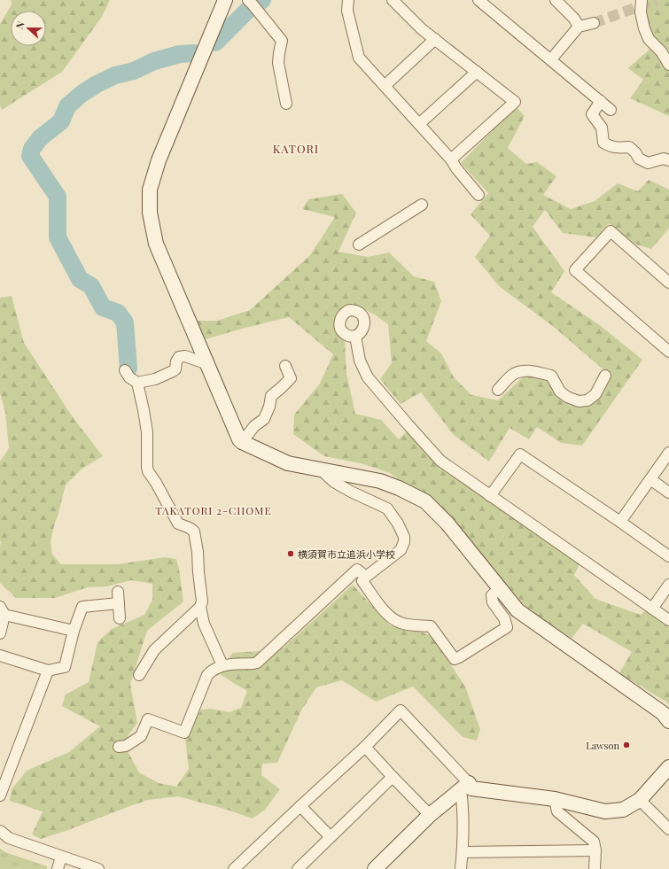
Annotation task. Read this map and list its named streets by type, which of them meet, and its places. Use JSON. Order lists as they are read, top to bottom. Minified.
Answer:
{"districts":["KATORI","TAKATORI 2-CHOME"],"places":["横須賀市立追浜小学校","Lawson"],"north":"left"}
